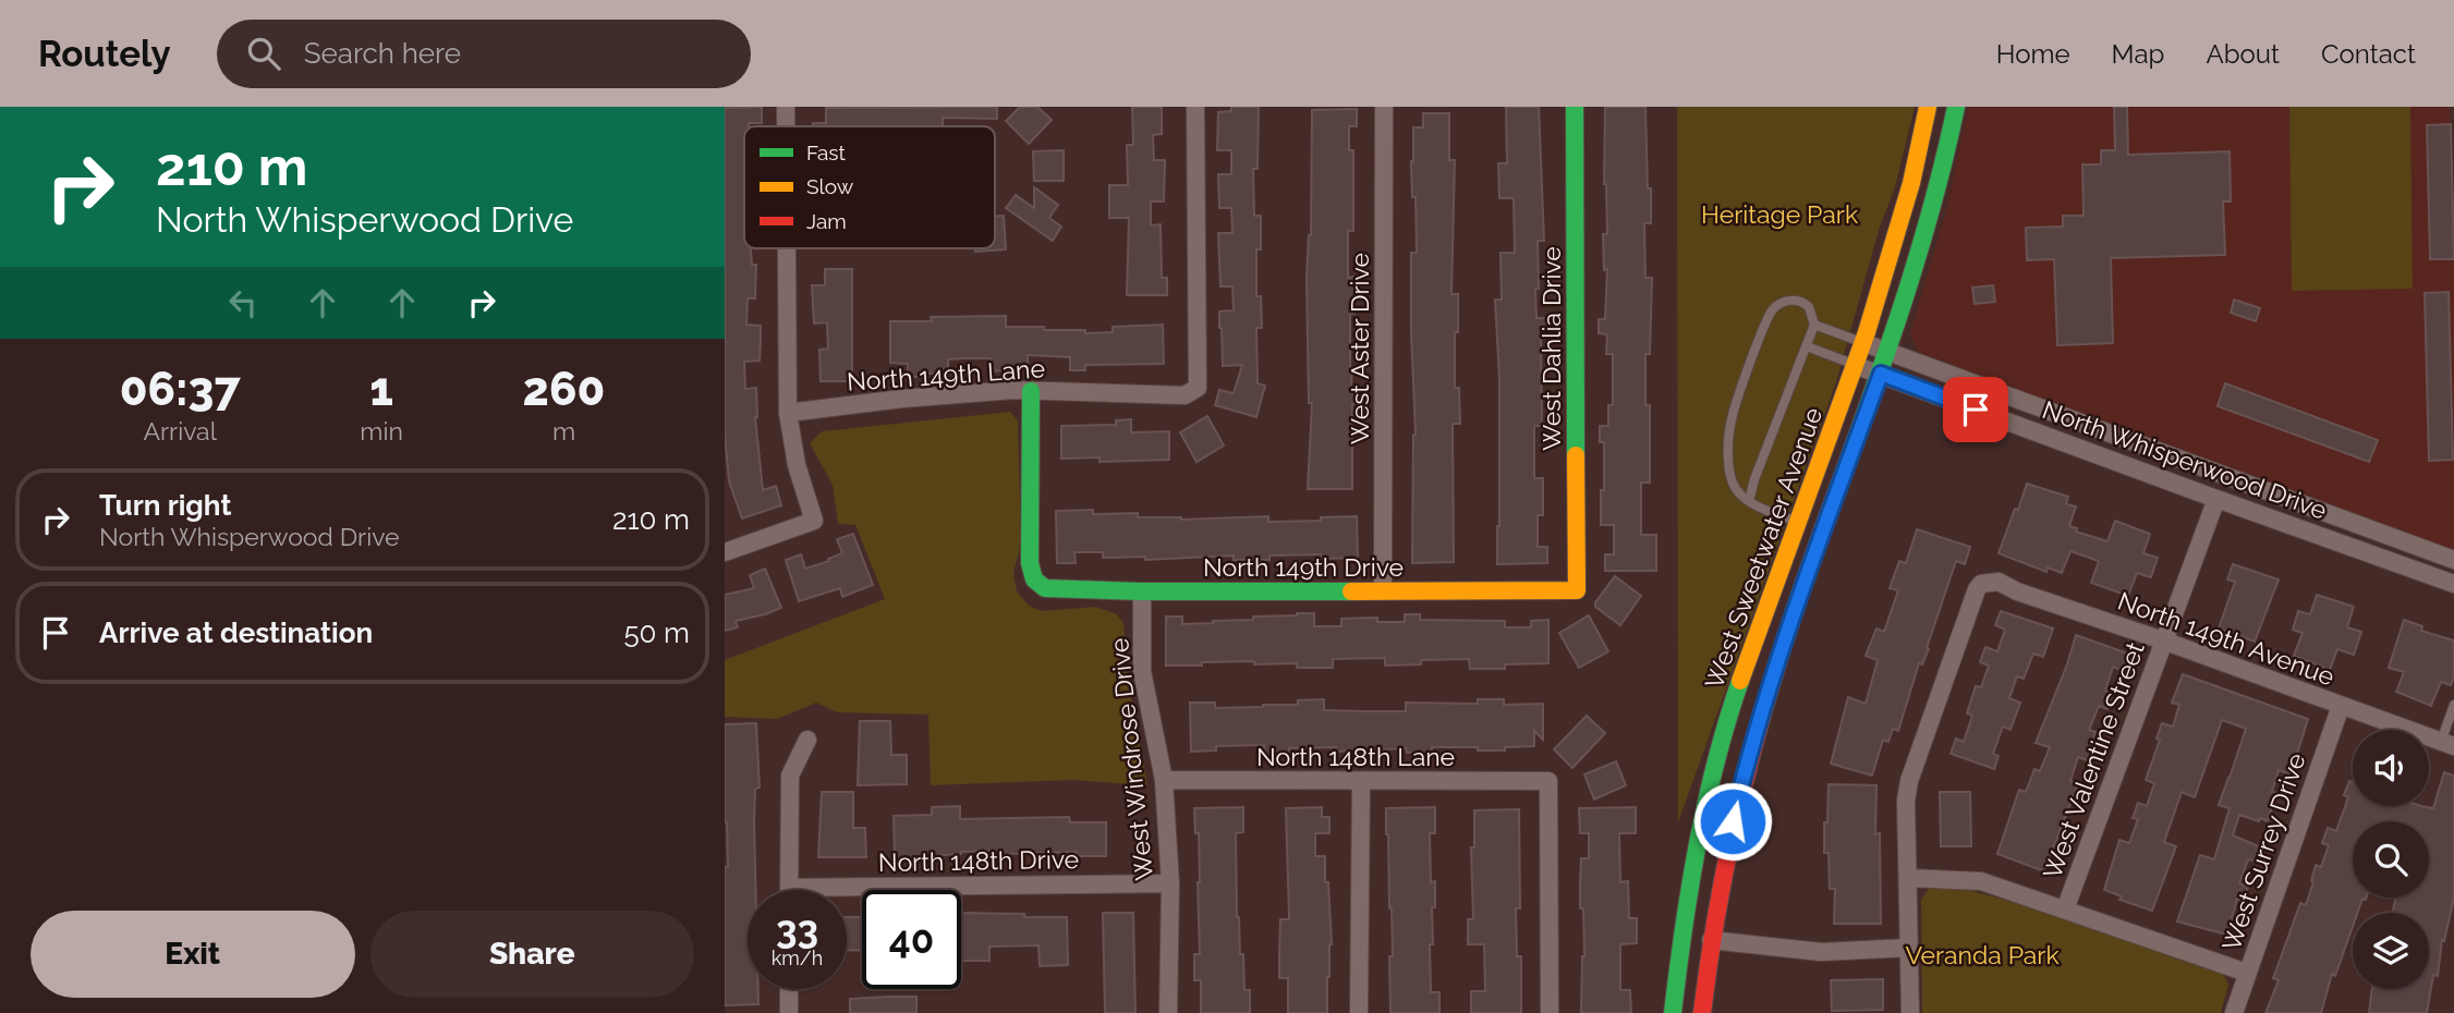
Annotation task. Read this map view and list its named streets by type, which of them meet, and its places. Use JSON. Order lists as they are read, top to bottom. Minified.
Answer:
{"streets":{"street":["West Aster Drive","West Dahlia Drive","North 149th Lane","North Whisperwood Drive","West Sweetwater Avenue","North 149th Drive","North 149th Avenue","North 148th Lane","West Windrose Drive","West Valentine Street","West Surrey Drive","North 148th Drive"]},"crossings":[["West Aster Drive","North 149th Drive"],["West Dahlia Drive","North 149th Drive"],["North 149th Lane","North 149th Drive"],["North Whisperwood Drive","West Sweetwater Avenue"],["North Whisperwood Drive","West Valentine Street"],["North 149th Drive","West Windrose Drive"],["North 149th Avenue","West Valentine Street"],["North 149th Avenue","West Surrey Drive"],["North 148th Lane","West Windrose Drive"],["West Windrose Drive","North 148th Drive"]],"parks":["Heritage Park","Veranda Park"],"legend":["Fast","Slow","Jam"],"page":{"header":"Routely","search":"Search here","nav":["Home","Map","About","Contact"],"turn":["210 m","North Whisperwood Drive"],"eta":["06:37","Arrival","1","min","260","m"],"list":[{"name":"Turn right","note":"North Whisperwood Drive","value":"210 m"},{"name":"Arrive at destination","value":"50 m"}],"speed":"33 km/h","limit":"40","buttons":["Exit","Share"]}}
